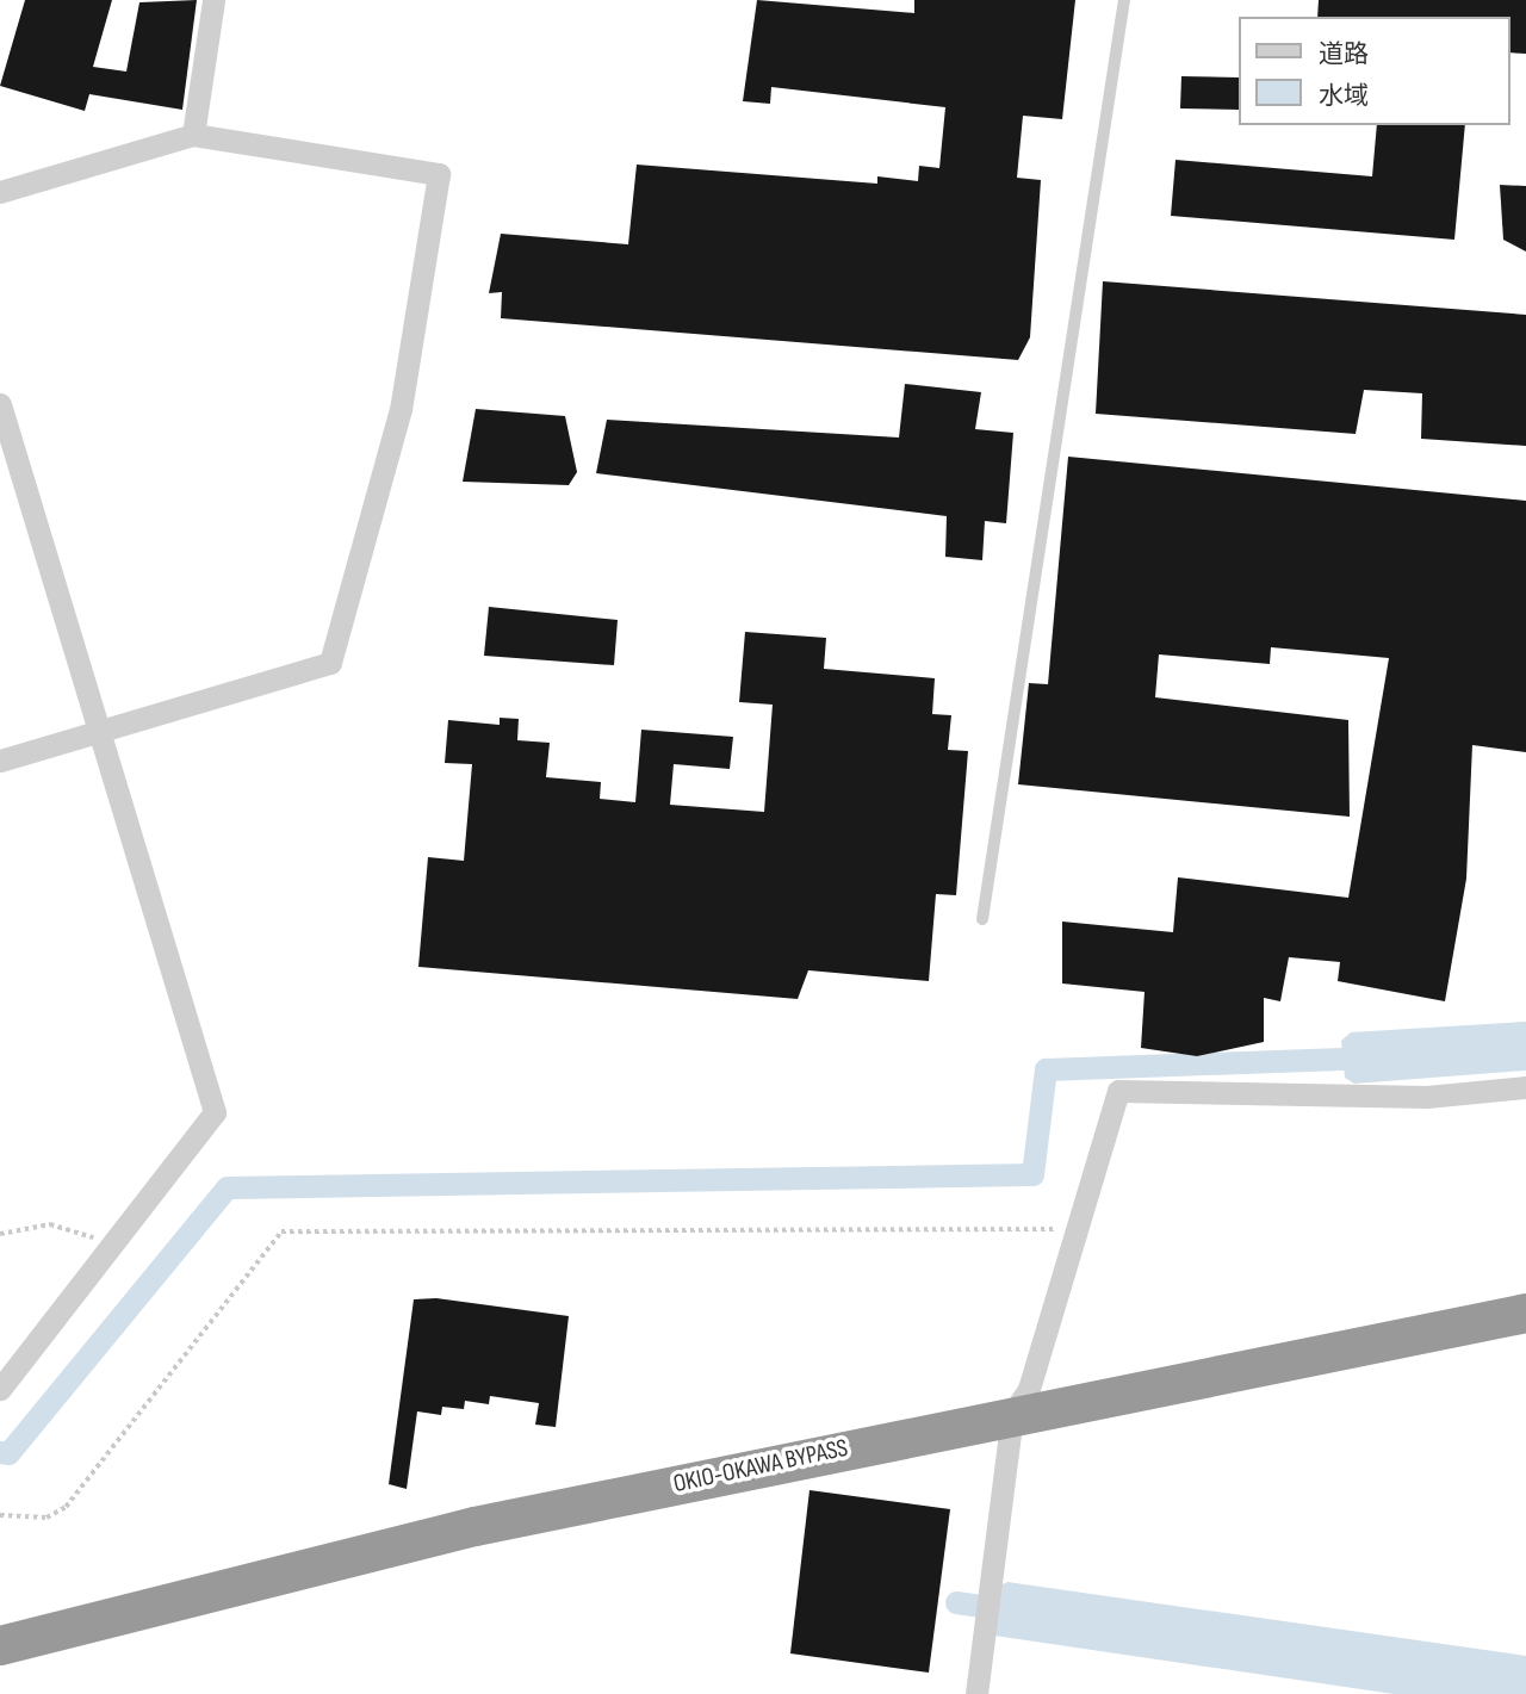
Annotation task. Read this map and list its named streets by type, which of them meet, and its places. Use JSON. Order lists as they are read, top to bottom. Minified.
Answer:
{"streets":{"highway":["OKIO-OKAWA BYPASS"]},"legend":["道路","水域"]}
